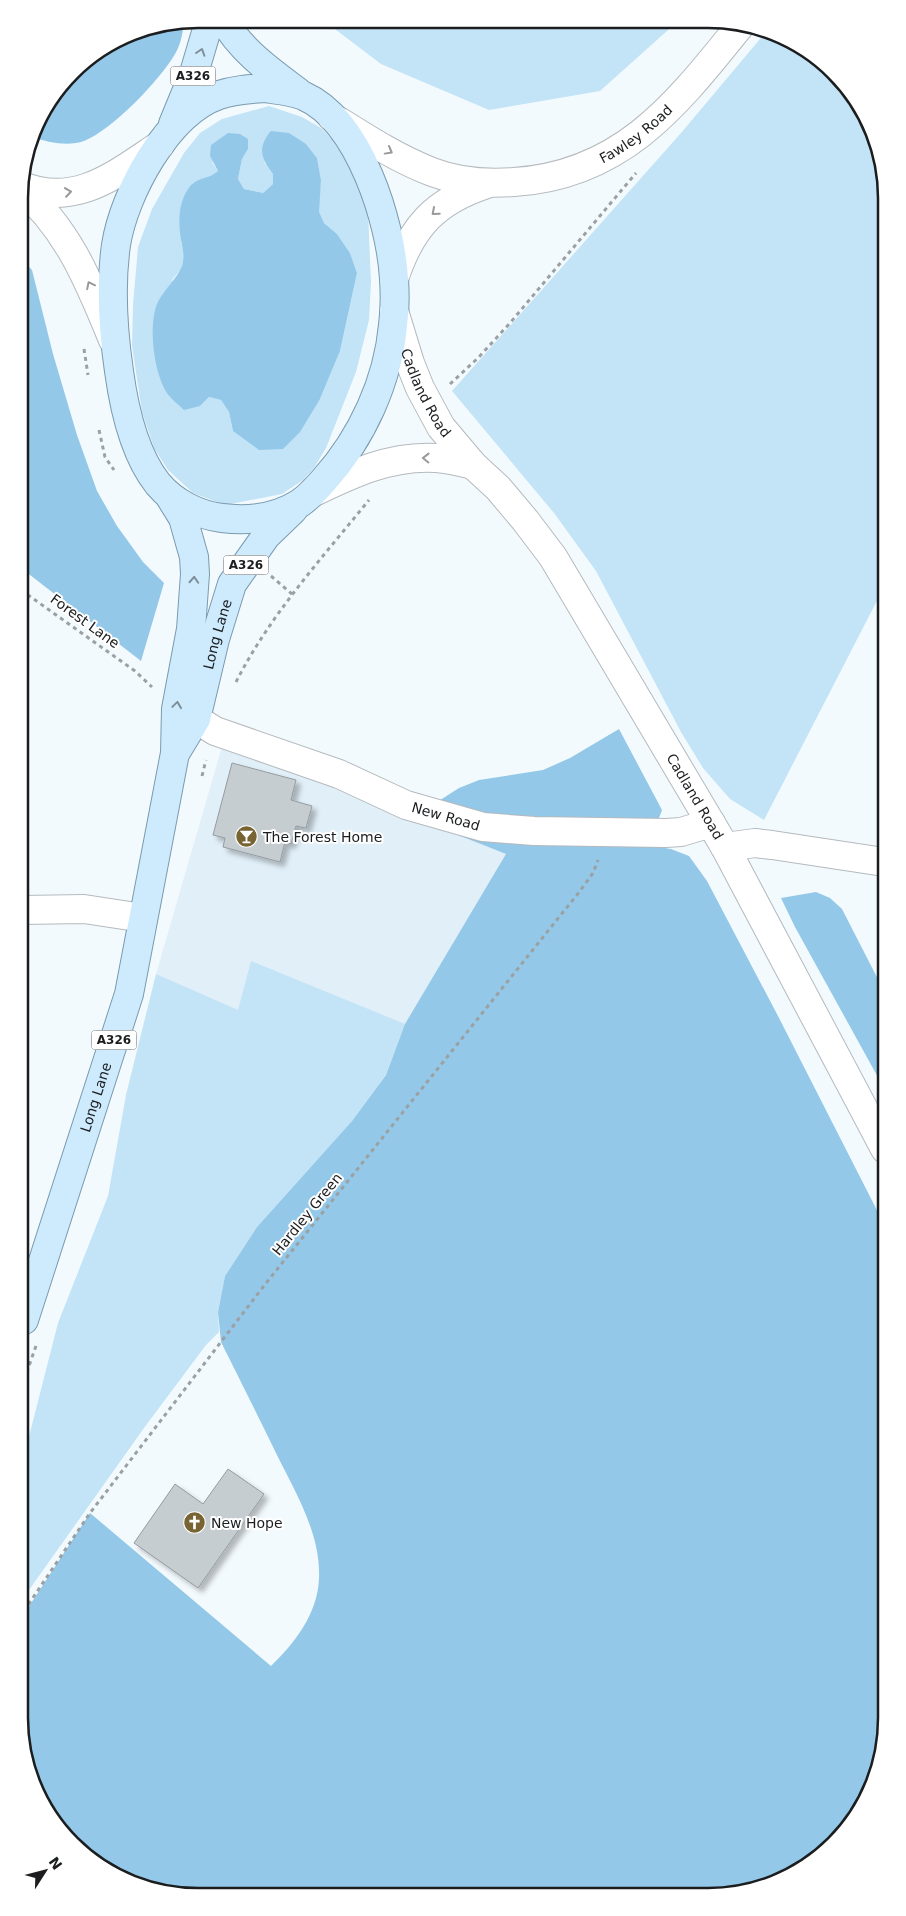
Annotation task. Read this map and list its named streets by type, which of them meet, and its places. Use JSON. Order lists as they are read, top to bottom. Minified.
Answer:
{"streets":{"main road":["A326","Long Lane"],"street":["Fawley Road","Cadland Road","New Road"],"path":["Forest Lane","Hardley Green"]},"crossings":[["Fawley Road","Long Lane"],["Cadland Road","Long Lane"],["Cadland Road","New Road"],["Long Lane","New Road"],["New Road","Hardley Green"]],"places":{"bar":["The Forest Home"],"church":["New Hope"]},"north":"top right"}
